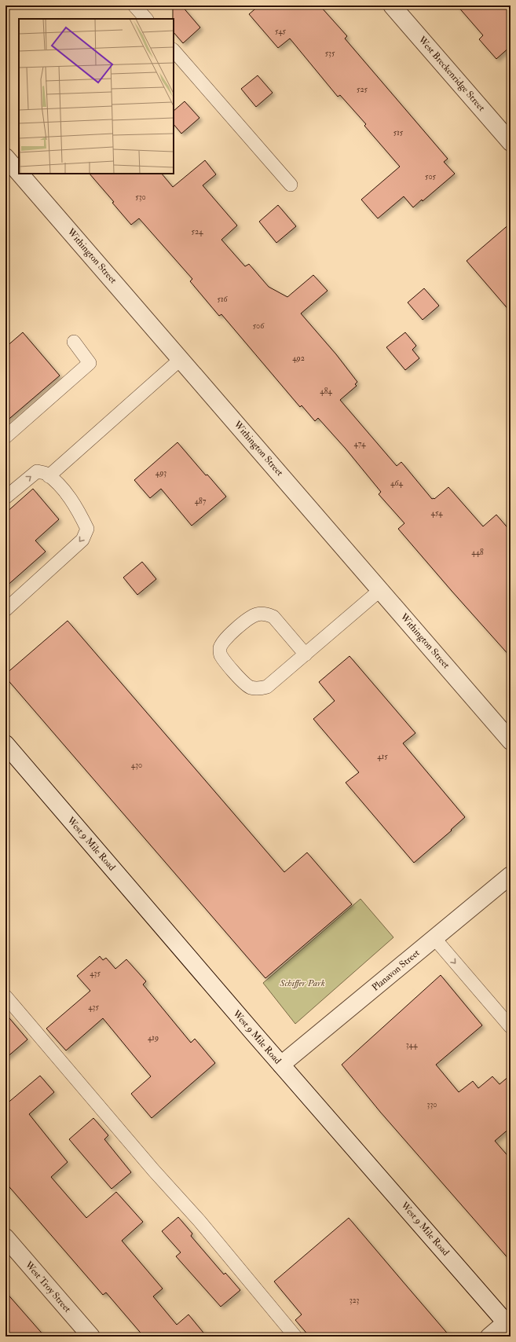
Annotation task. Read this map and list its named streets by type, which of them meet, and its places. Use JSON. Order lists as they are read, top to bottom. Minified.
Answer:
{"streets":{"street":["West Breckenridge Street","Withington Street","West 9 Mile Road","Planavon Street","West Troy Street"]},"crossings":[["West 9 Mile Road","Planavon Street"]],"parks":["Schiffer Park"],"house_numbers":["545","535","525","515","505","530","524","516","506","492","484","474","493","464","487","454","448","415","430","435","435","419","344","330","323"]}
